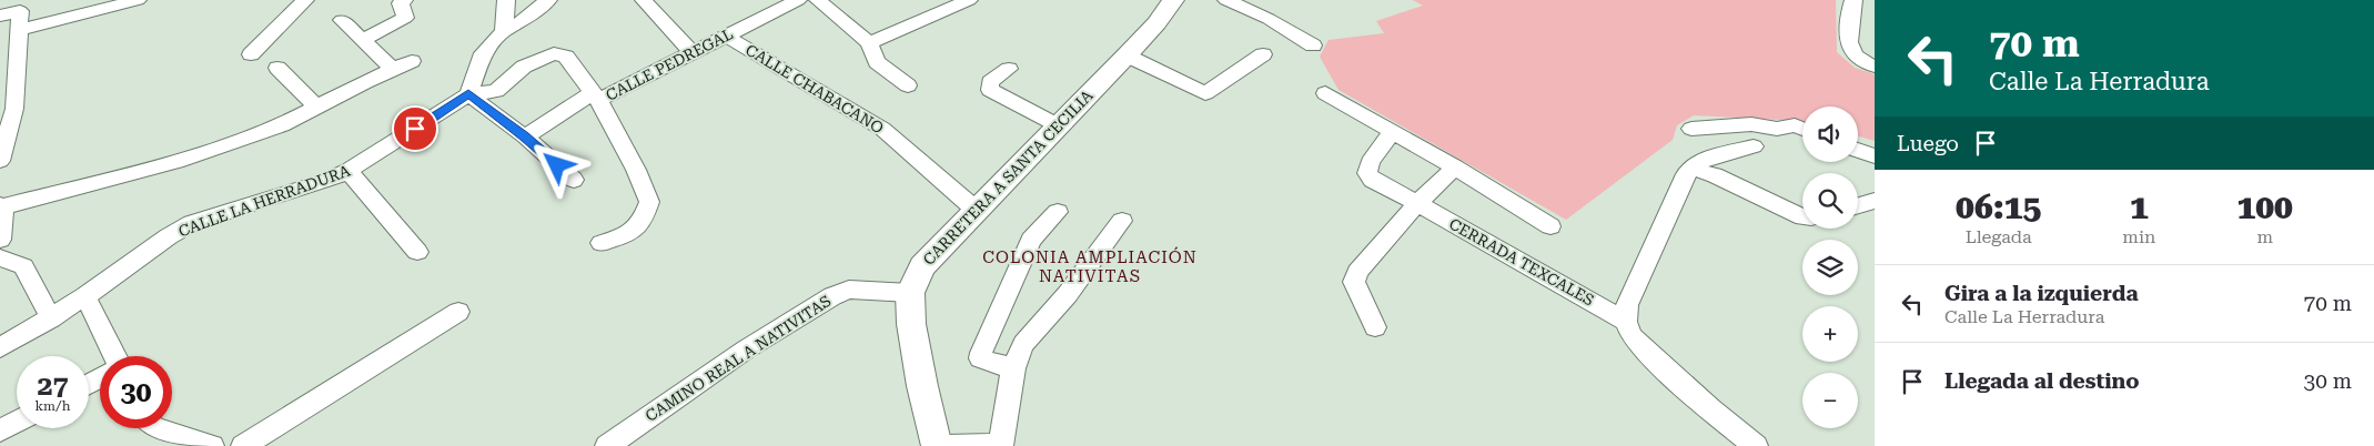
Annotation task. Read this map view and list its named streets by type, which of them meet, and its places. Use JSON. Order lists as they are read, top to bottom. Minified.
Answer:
{"streets":{"main road":["CARRETERA A SANTA CECILIA"],"street":["CALLE PEDREGAL","CALLE CHABACANO","CALLE LA HERRADURA","CERRADA TEXCALES","CAMINO REAL A NATIVITAS"]},"crossings":[["CALLE PEDREGAL","CALLE CHABACANO"],["CALLE PEDREGAL","CALLE LA HERRADURA"],["CALLE CHABACANO","CARRETERA A SANTA CECILIA"],["CARRETERA A SANTA CECILIA","CAMINO REAL A NATIVITAS"]],"districts":["COLONIA AMPLIACIÓN NATIVITAS"],"page":{"turn":["70 m","Calle La Herradura"],"map_buttons":["+","−"],"then":"Luego","eta":["06:15","Llegada","1","min","100","m"],"list":[{"name":"Gira a la izquierda","note":"Calle La Herradura","value":"70 m"},{"name":"Llegada al destino","value":"30 m"}],"speed":"27 km/h","limit":"30"}}
